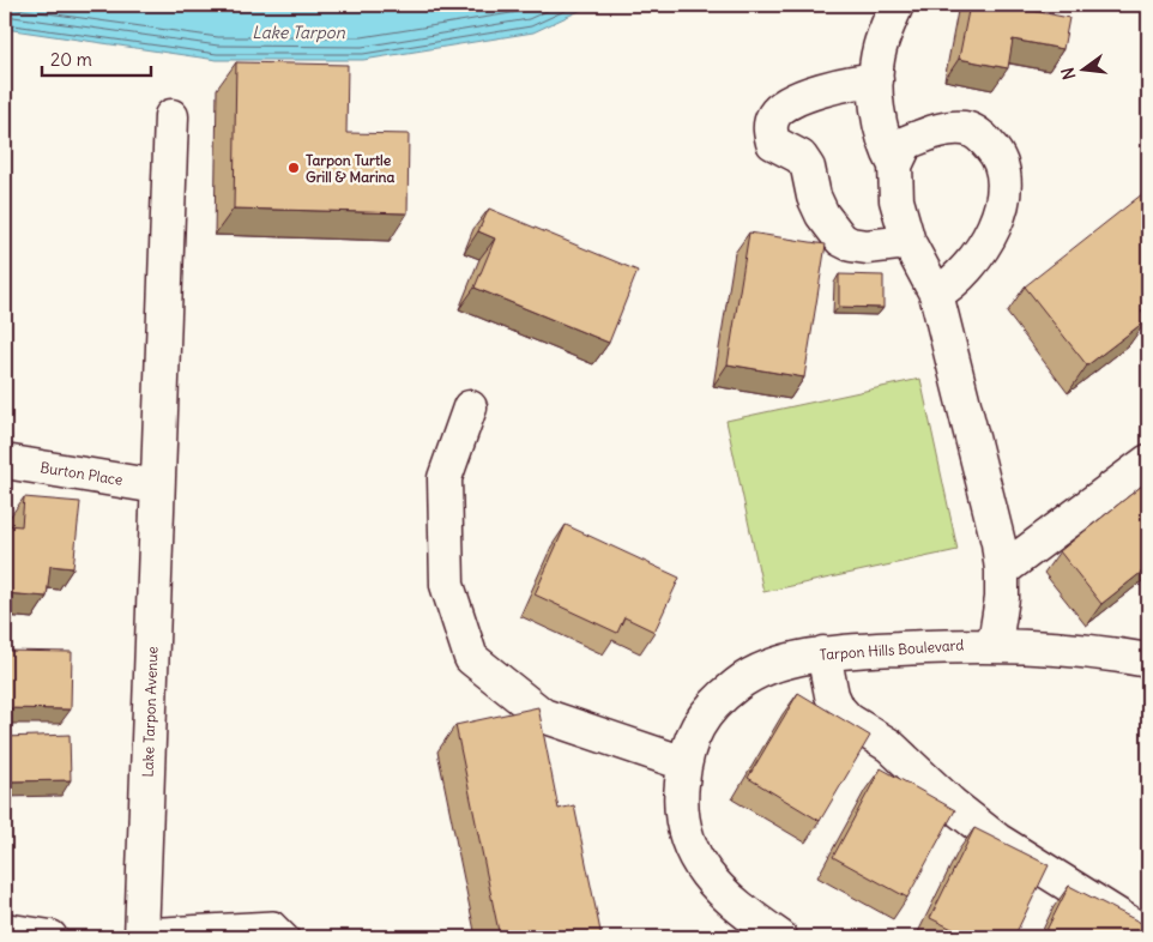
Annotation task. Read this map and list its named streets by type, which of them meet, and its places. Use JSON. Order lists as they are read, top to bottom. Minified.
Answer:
{"streets":{"street":["Burton Place","Tarpon Hills Boulevard","Lake Tarpon Avenue"]},"crossings":[["Burton Place","Lake Tarpon Avenue"]],"water":["Lake Tarpon"],"places":["Tarpon Turtle Grill & Marina"],"scale_bar":"20 m","north":"left"}
